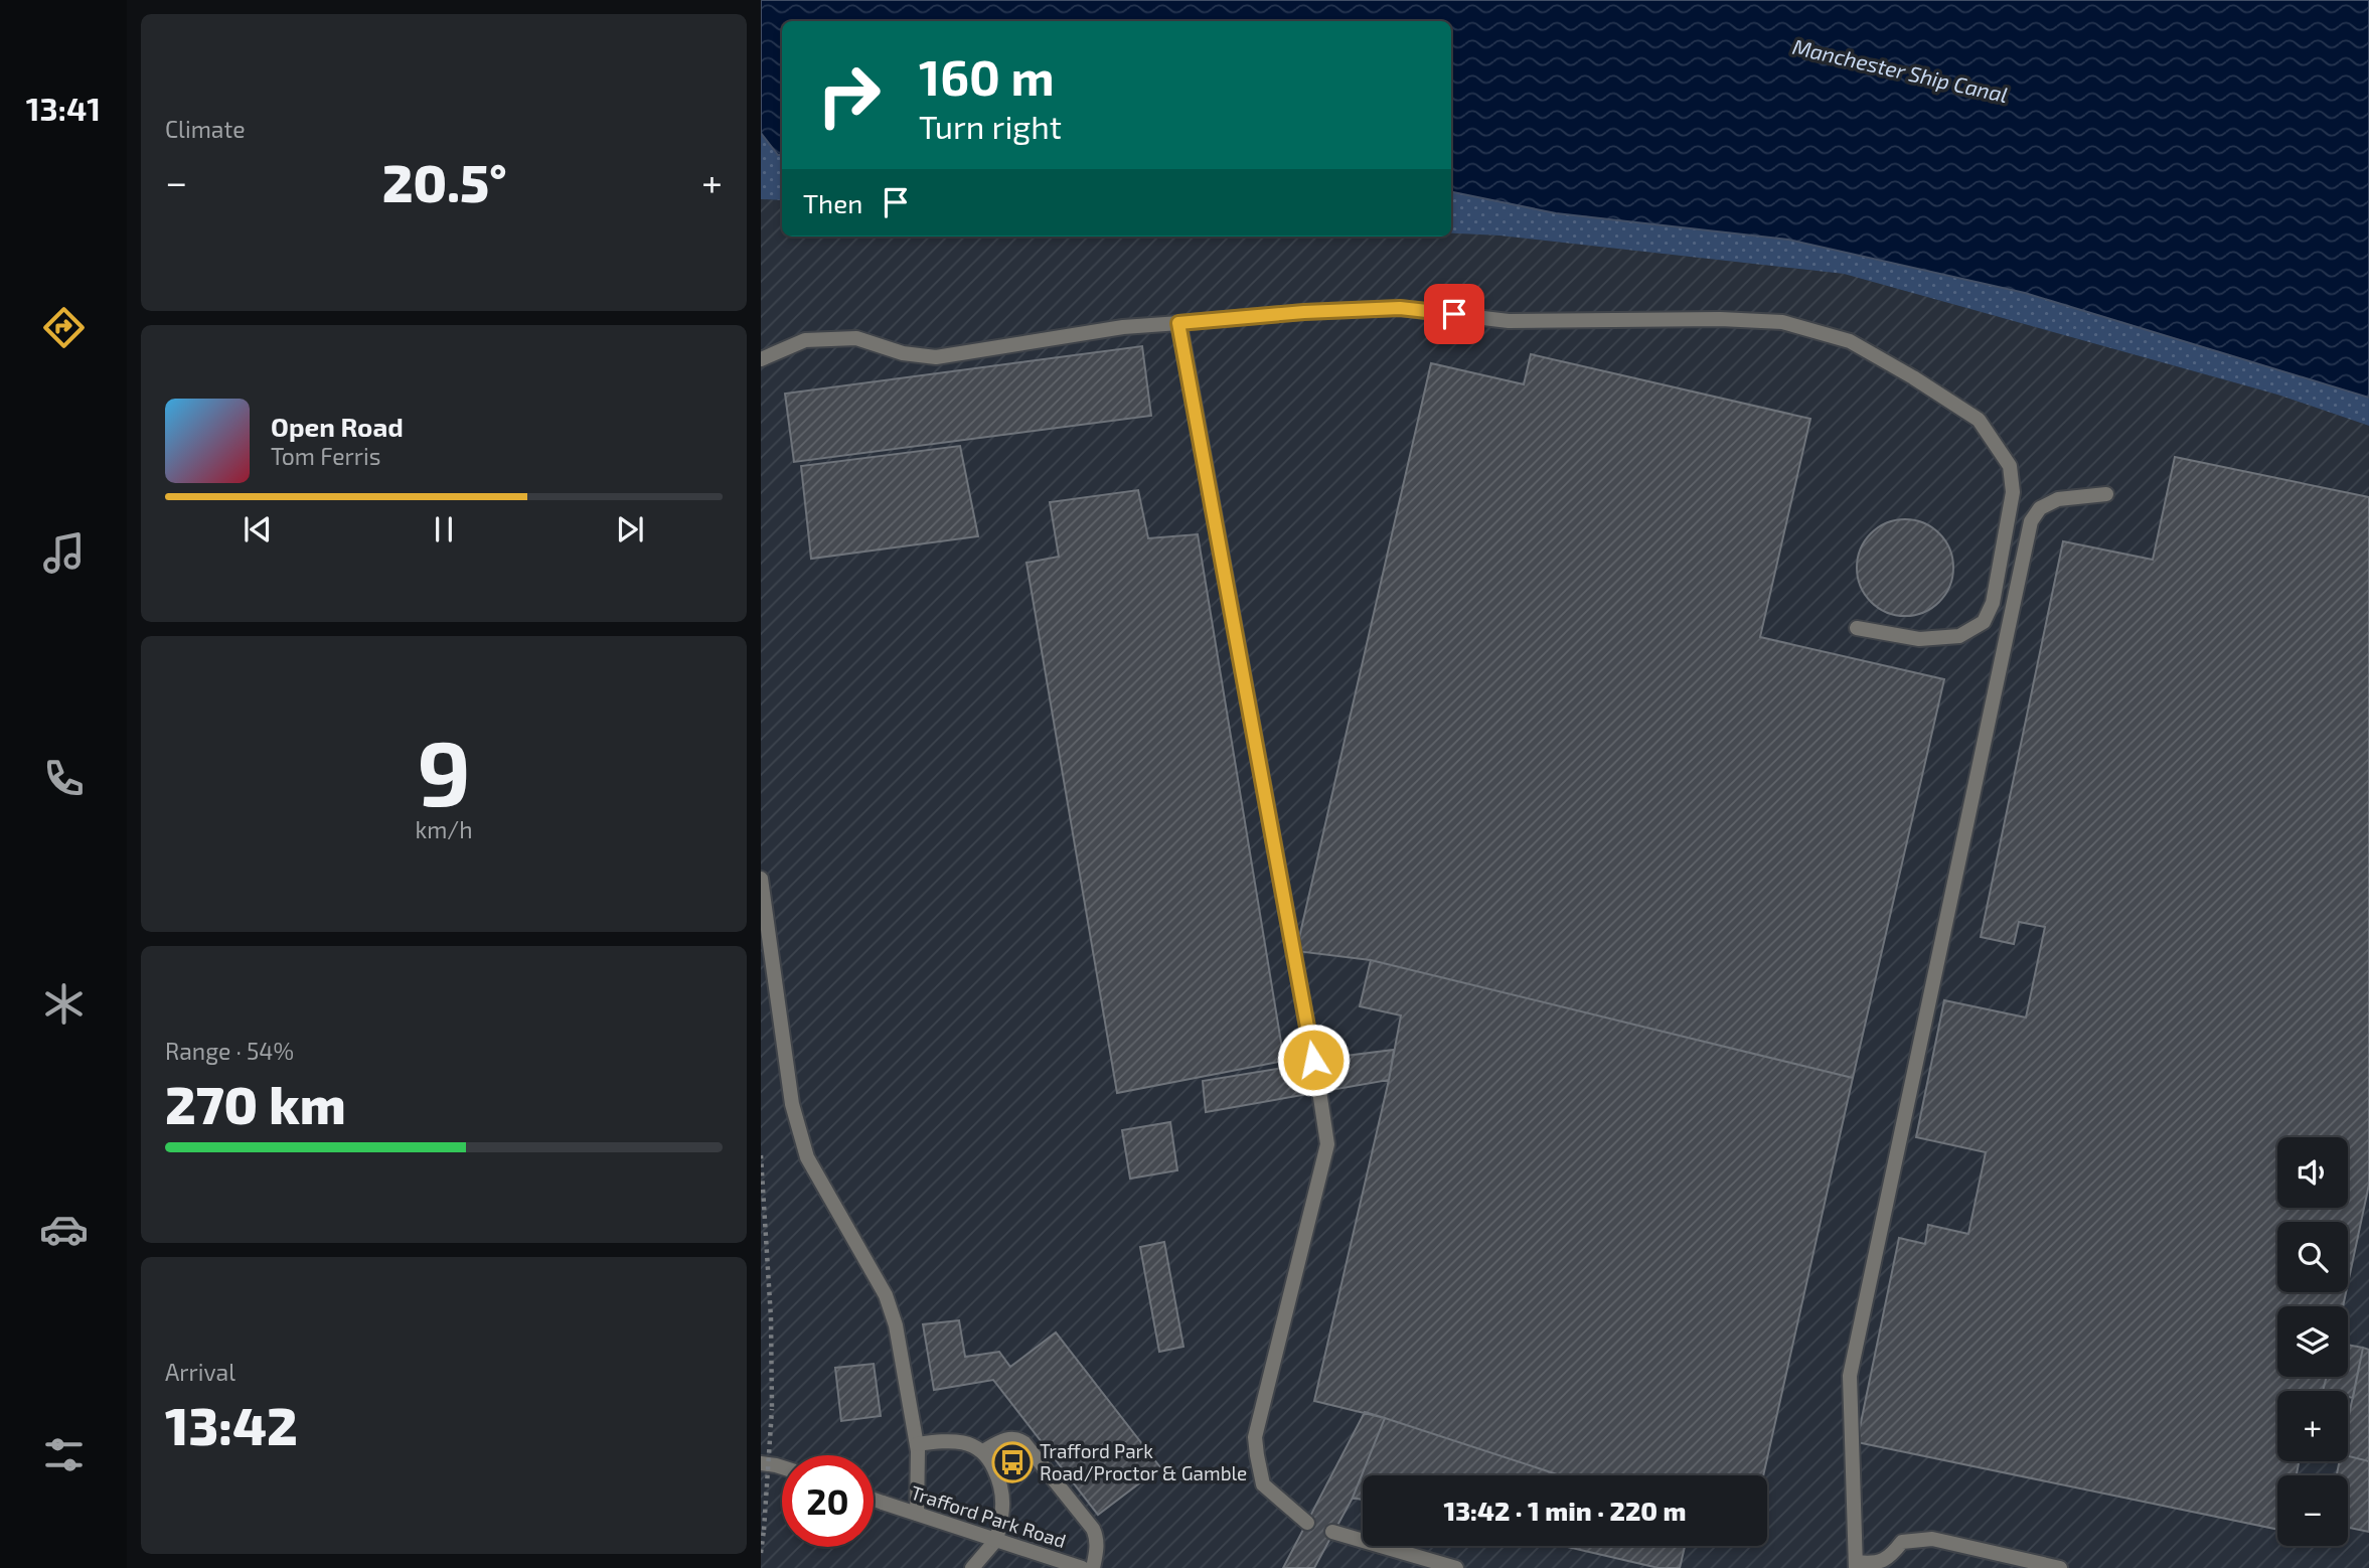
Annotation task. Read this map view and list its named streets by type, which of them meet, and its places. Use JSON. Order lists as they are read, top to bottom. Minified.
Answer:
{"streets":{"street":["Trafford Park Road"]},"water":["Manchester Ship Canal"],"places":{"bus stop":["Trafford Park Road/Proctor & Gamble"]},"page":{"tabs":"13:41","tile":["Climate",["9","km/h"],["Range · 54%","270 km"],["Arrival","13:42"]],"turn":["160 m","Turn right"],"heat":["−","20.5°","+"],"then":"Then","song":["Open Road","Tom Ferris"],"map_buttons":["+","−"],"limit":"20","trip":"13:42 · 1 min · 220 m"}}
